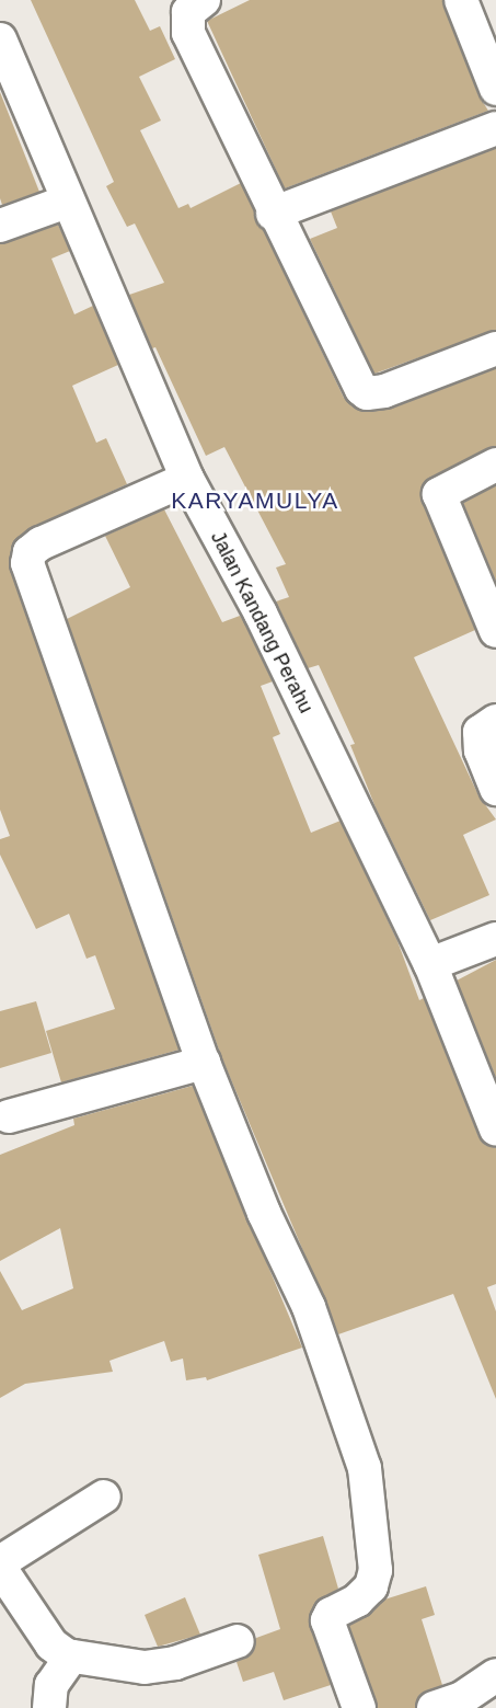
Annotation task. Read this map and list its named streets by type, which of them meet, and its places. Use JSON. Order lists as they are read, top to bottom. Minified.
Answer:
{"streets":{"street":["Jalan Kandang Perahu"]},"districts":["KARYAMULYA"]}
